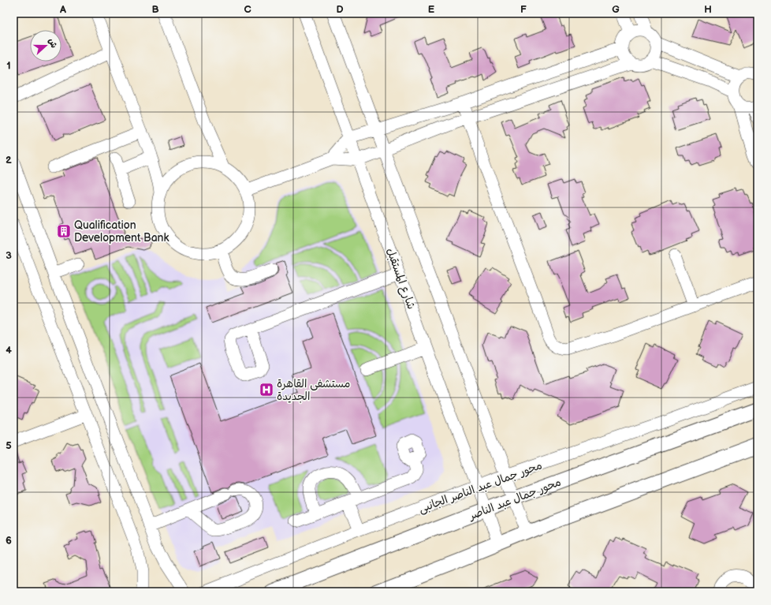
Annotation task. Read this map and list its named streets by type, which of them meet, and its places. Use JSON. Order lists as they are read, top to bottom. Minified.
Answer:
{"streets":{"main road":["محور جمال عبد الناصر"],"street":["شارع المستقبل","محور جمال عبد الناصر الجانبى"]},"crossings":[["شارع المستقبل","محور جمال عبد الناصر الجانبى"],["شارع المستقبل","محور جمال عبد الناصر"]],"places":{"building":["Qualification Development Bank"],"hospital":["مستشفى القاهرة الجديدة"]},"north":"right","grid":{"columns":["A","B","C","D","E","F","G","H"],"rows":["1","2","3","4","5","6"]}}
